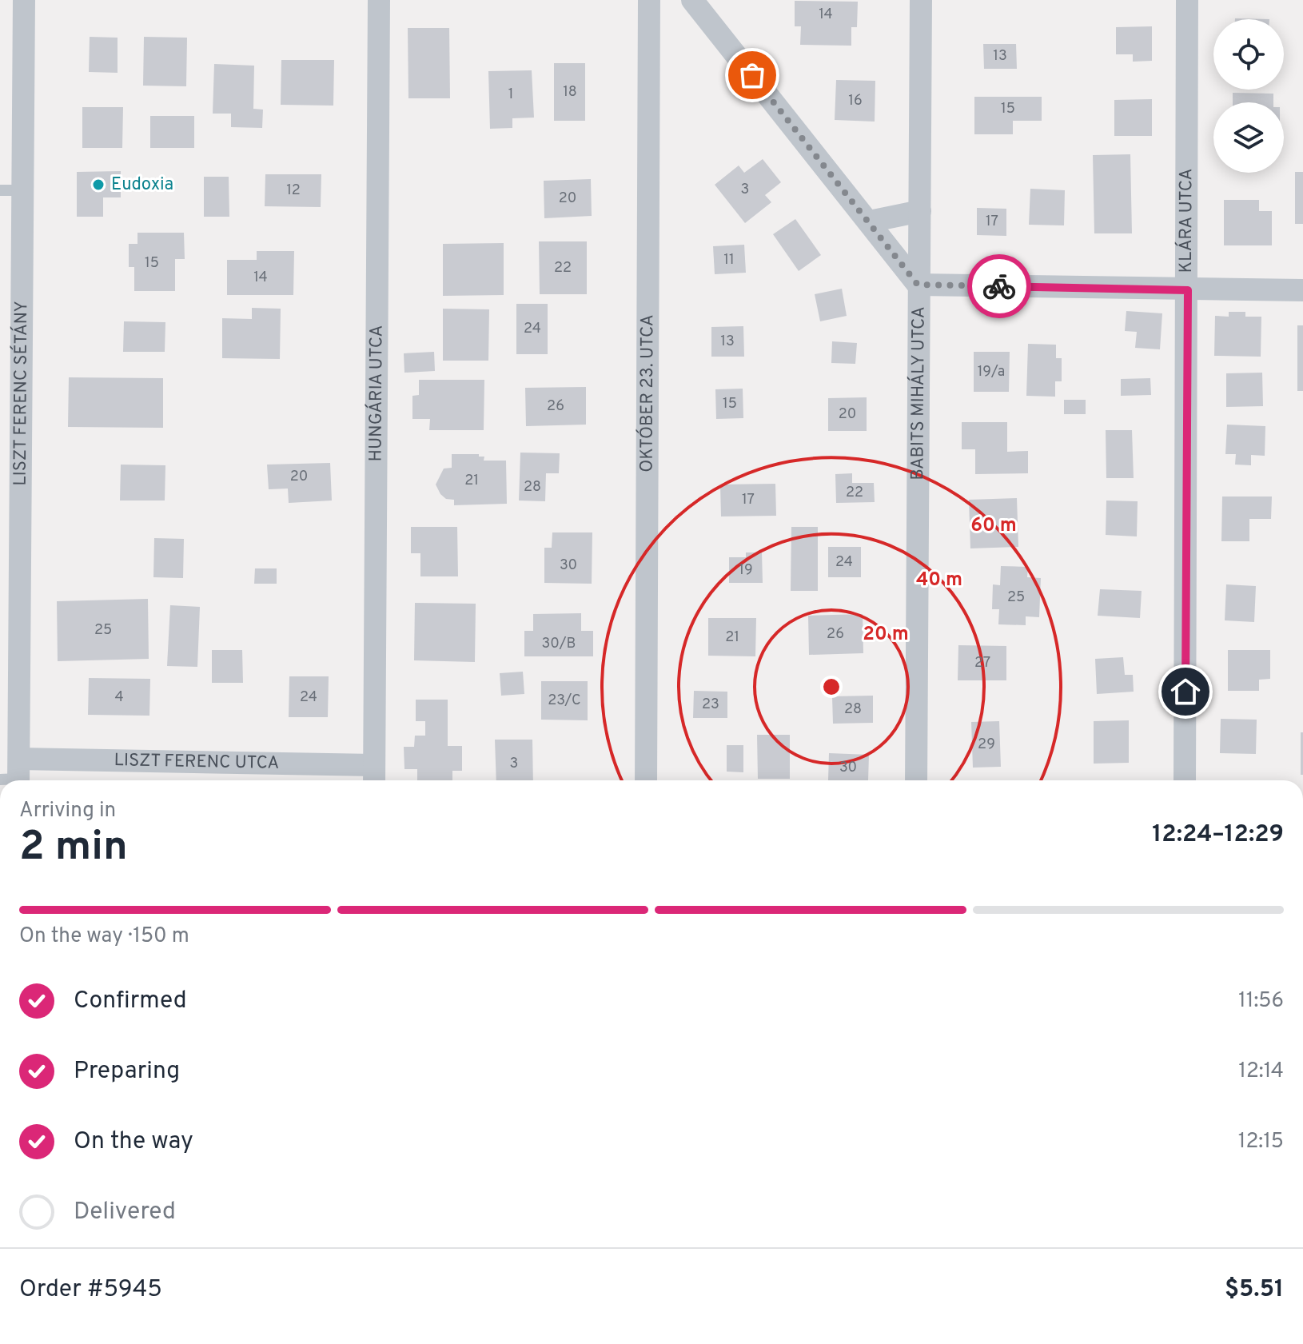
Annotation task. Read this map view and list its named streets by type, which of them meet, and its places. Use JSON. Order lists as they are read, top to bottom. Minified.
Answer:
{"streets":{"street":["KLÁRA UTCA","LISZT FERENC SÉTÁNY","HUNGÁRIA UTCA","OKTÓBER 23. UTCA","BABITS MIHÁLY UTCA","LISZT FERENC UTCA"]},"crossings":[["LISZT FERENC SÉTÁNY","LISZT FERENC UTCA"],["HUNGÁRIA UTCA","LISZT FERENC UTCA"]],"places":["Eudoxia"],"house_numbers":["14","13","18","1","16","15","3","12","20","17","11","15","22","14","24","13","19/a","15","26","20","20","21","28","22","17","24","30","19","25","25","26","21","30/B","27","4","24","23/C","23","28","29","3","30"],"page":{"heading":["2 min","Arriving in","12:24–12:29"],"panel":["Order #5945","$5.51"],"bar":"On the way · 150 m","list":[["Confirmed","11:56"],["Preparing","12:14"],["On the way","12:15"],"Delivered"]},"rings":["60 m","40 m","20 m"]}
